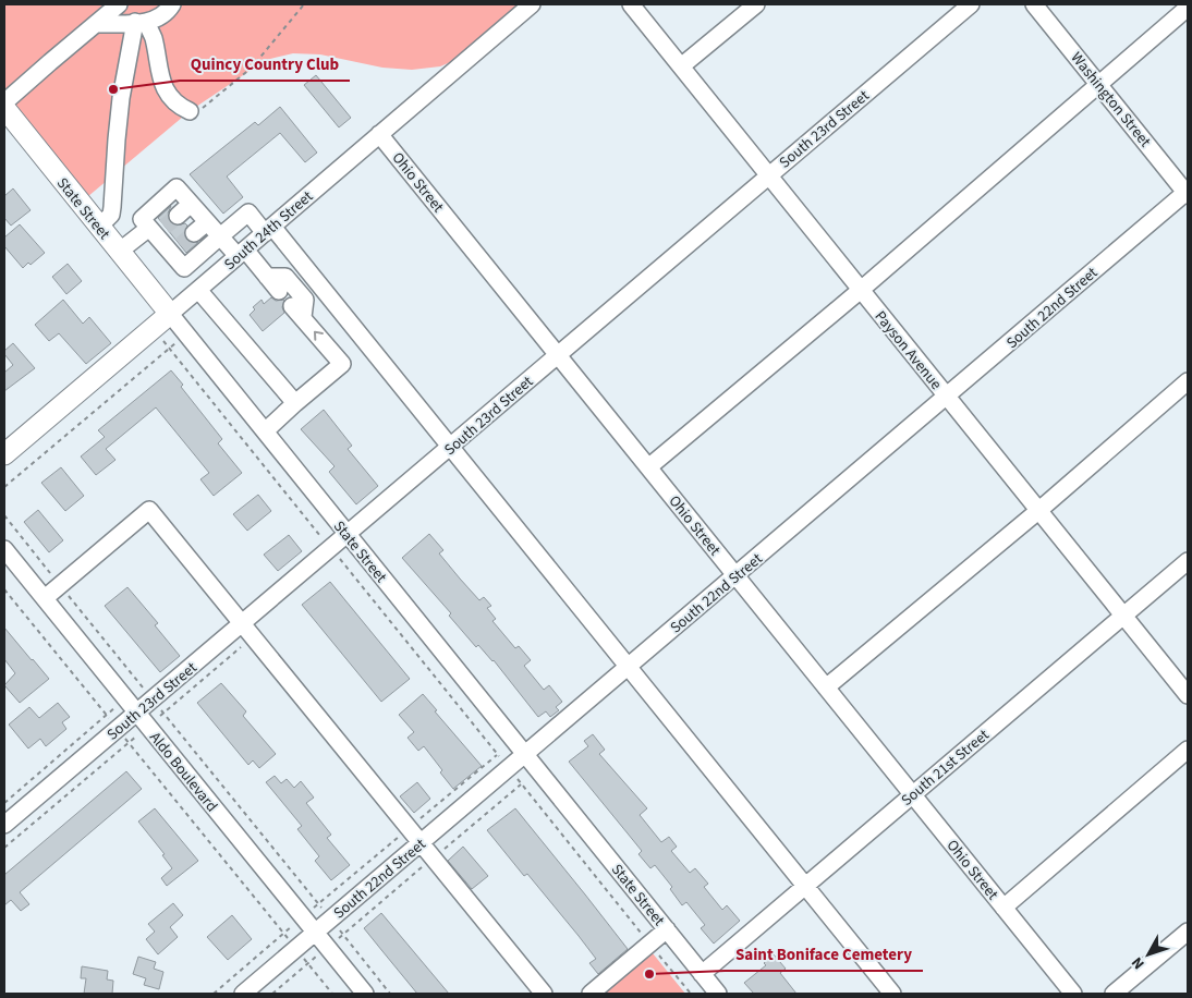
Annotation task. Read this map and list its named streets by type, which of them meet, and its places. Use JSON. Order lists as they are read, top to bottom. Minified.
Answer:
{"streets":{"main road":["State Street","South 24th Street"],"street":["Washington Street","South 23rd Street","Ohio Street","South 22nd Street","Payson Avenue","South 21st Street","Aldo Boulevard"]},"crossings":[["Washington Street","South 22nd Street"],["South 23rd Street","Ohio Street"],["South 23rd Street","State Street"],["South 23rd Street","Payson Avenue"],["South 23rd Street","Aldo Boulevard"],["Ohio Street","South 24th Street"],["Ohio Street","South 22nd Street"],["Ohio Street","South 21st Street"],["State Street","South 24th Street"],["State Street","South 22nd Street"],["State Street","South 21st Street"],["South 22nd Street","Payson Avenue"],["South 22nd Street","Aldo Boulevard"],["Payson Avenue","South 21st Street"]],"places":["Quincy Country Club","Saint Boniface Cemetery"],"north":"bottom left"}
